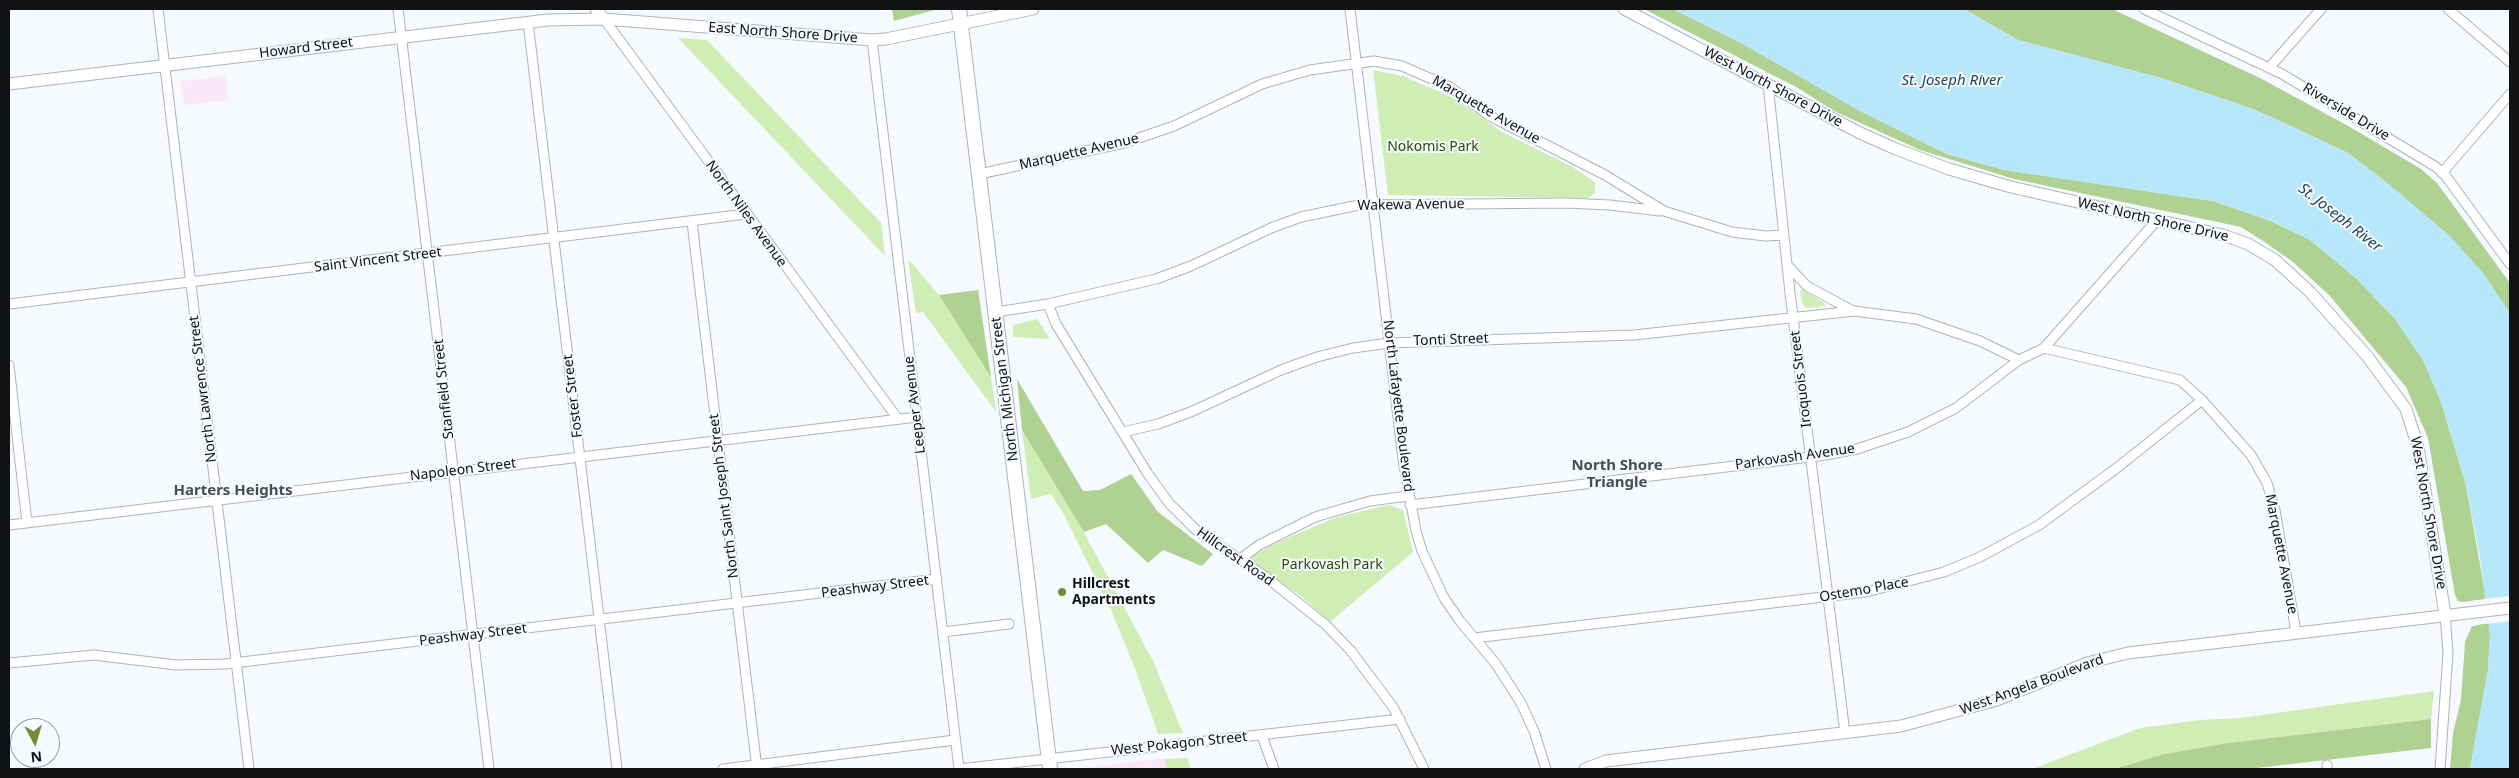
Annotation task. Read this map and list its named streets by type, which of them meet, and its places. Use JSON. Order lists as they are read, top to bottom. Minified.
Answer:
{"streets":{"main road":["North Michigan Street"],"street":["East North Shore Drive","Howard Street","West North Shore Drive","Marquette Avenue","Riverside Drive","Wakewa Avenue","North Niles Avenue","Saint Vincent Street","Tonti Street","Iroquois Street","North Lawrence Street","Stanfield Street","Foster Street","Leeper Avenue","North Lafayette Boulevard","Parkovash Avenue","Napoleon Street","North Saint Joseph Street","Hillcrest Road","Peashway Street","Ostemo Place","West Angela Boulevard","West Pokagon Street"]},"crossings":[["East North Shore Drive","Howard Street"],["East North Shore Drive","North Niles Avenue"],["East North Shore Drive","North Michigan Street"],["East North Shore Drive","Leeper Avenue"],["Howard Street","North Niles Avenue"],["Howard Street","North Lawrence Street"],["Howard Street","Stanfield Street"],["Howard Street","Foster Street"],["West North Shore Drive","Iroquois Street"],["West North Shore Drive","Parkovash Avenue"],["West North Shore Drive","West Angela Boulevard"],["Marquette Avenue","Wakewa Avenue"],["Marquette Avenue","Iroquois Street"],["Marquette Avenue","North Michigan Street"],["Marquette Avenue","North Lafayette Boulevard"],["Marquette Avenue","Parkovash Avenue"],["Marquette Avenue","Ostemo Place"],["Marquette Avenue","West Angela Boulevard"],["Wakewa Avenue","North Michigan Street"],["Wakewa Avenue","North Lafayette Boulevard"],["Wakewa Avenue","Hillcrest Road"],["North Niles Avenue","Saint Vincent Street"],["North Niles Avenue","Napoleon Street"],["Saint Vincent Street","North Lawrence Street"],["Saint Vincent Street","Stanfield Street"],["Saint Vincent Street","Foster Street"],["Saint Vincent Street","North Saint Joseph Street"],["Tonti Street","Iroquois Street"],["Tonti Street","North Lafayette Boulevard"],["Tonti Street","Hillcrest Road"],["Iroquois Street","Parkovash Avenue"],["Iroquois Street","Ostemo Place"],["Iroquois Street","West Angela Boulevard"],["North Lawrence Street","Napoleon Street"],["North Lawrence Street","Peashway Street"],["Stanfield Street","Napoleon Street"],["Stanfield Street","Peashway Street"],["North Michigan Street","West Pokagon Street"],["Foster Street","Napoleon Street"],["Foster Street","Peashway Street"],["Leeper Avenue","Napoleon Street"],["Leeper Avenue","Peashway Street"],["Leeper Avenue","West Pokagon Street"],["North Lafayette Boulevard","Parkovash Avenue"],["North Lafayette Boulevard","Ostemo Place"],["Parkovash Avenue","Hillcrest Road"],["Napoleon Street","North Saint Joseph Street"],["North Saint Joseph Street","Peashway Street"],["Hillcrest Road","West Pokagon Street"]],"districts":["North Shore Triangle","Harters Heights"],"water":["St. Joseph River"],"parks":["Nokomis Park","Parkovash Park"],"places":["Hillcrest Apartments"],"north":"bottom"}
